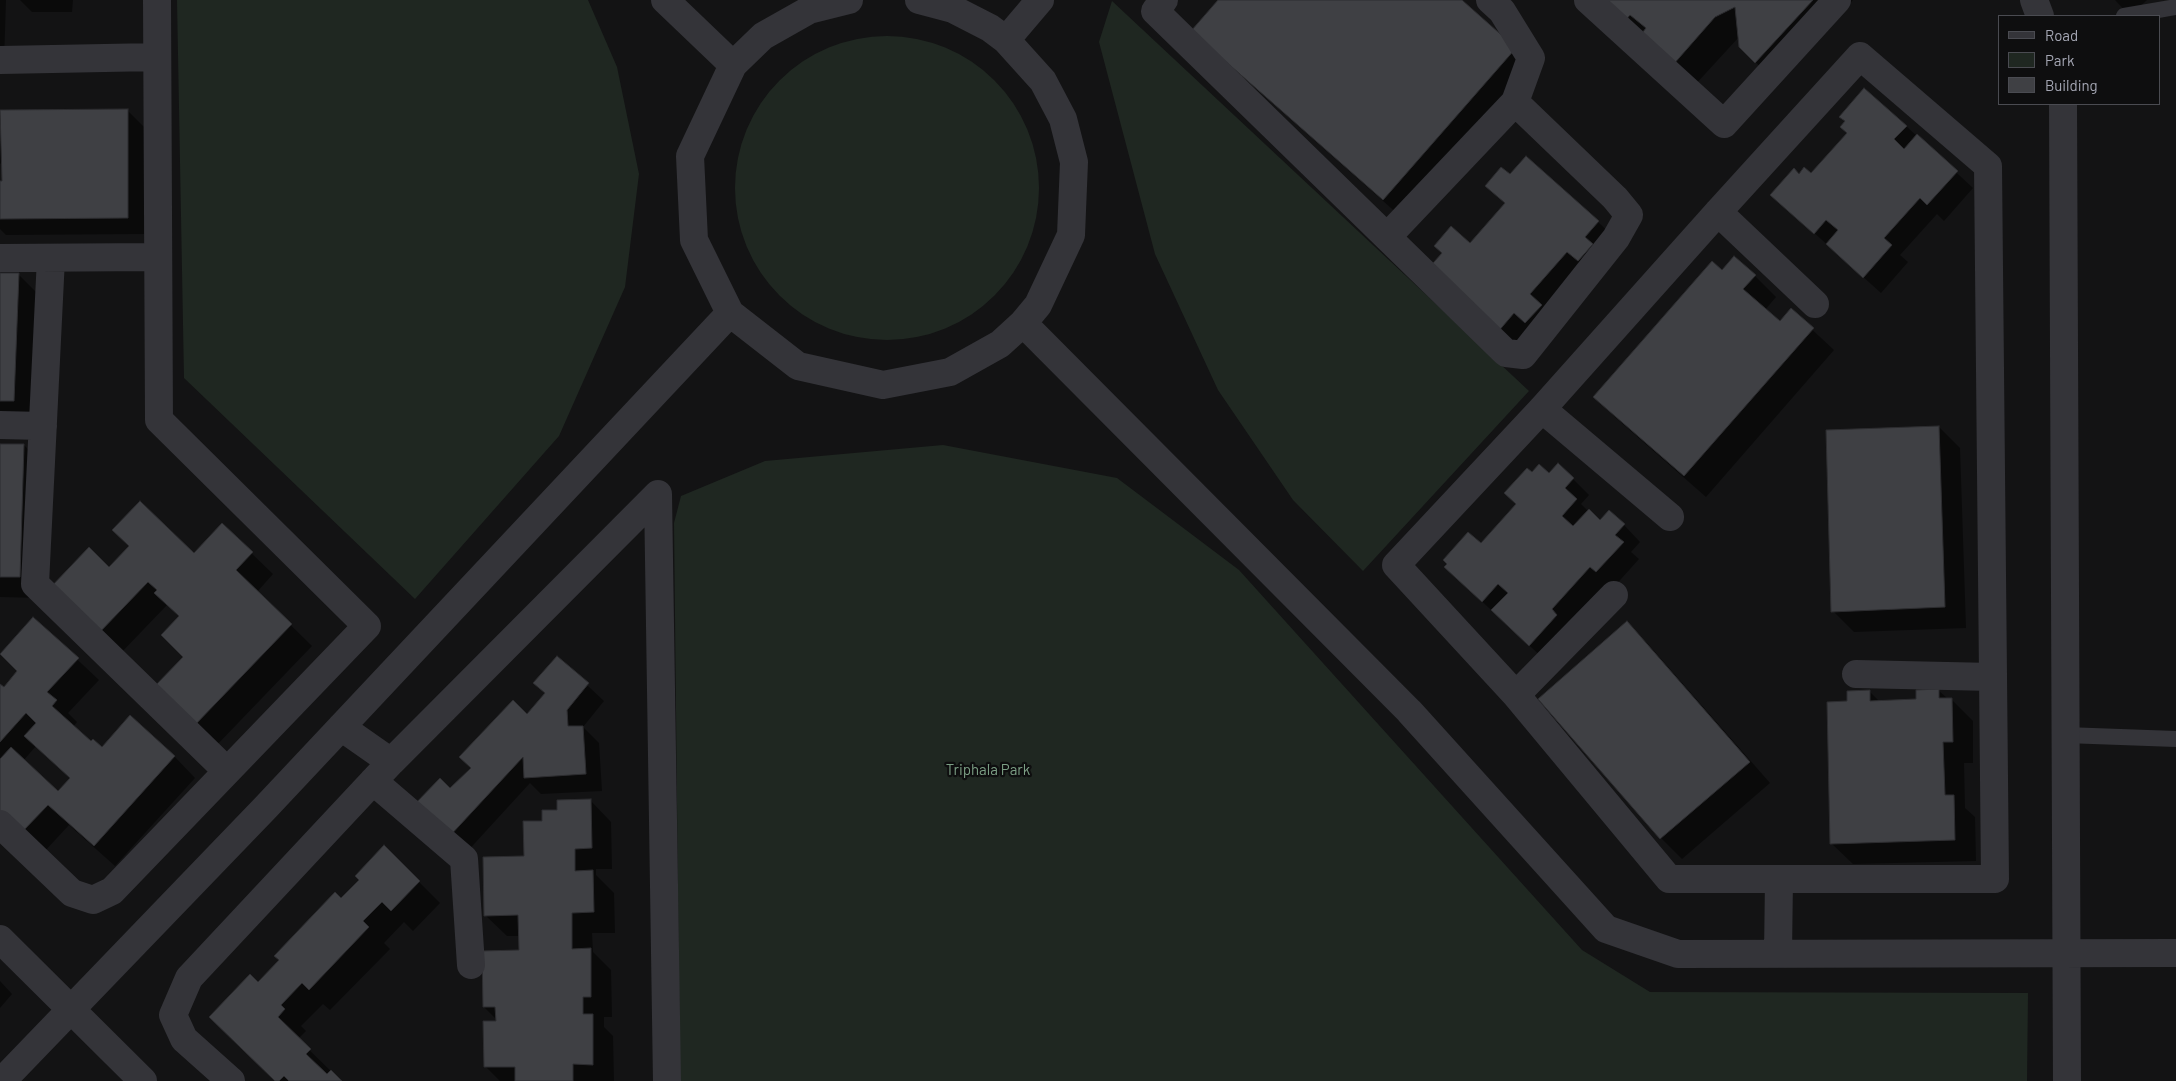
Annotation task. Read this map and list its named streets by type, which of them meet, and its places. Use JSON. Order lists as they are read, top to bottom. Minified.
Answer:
{"parks":["Triphala Park"],"legend":["Road","Park","Building"]}
